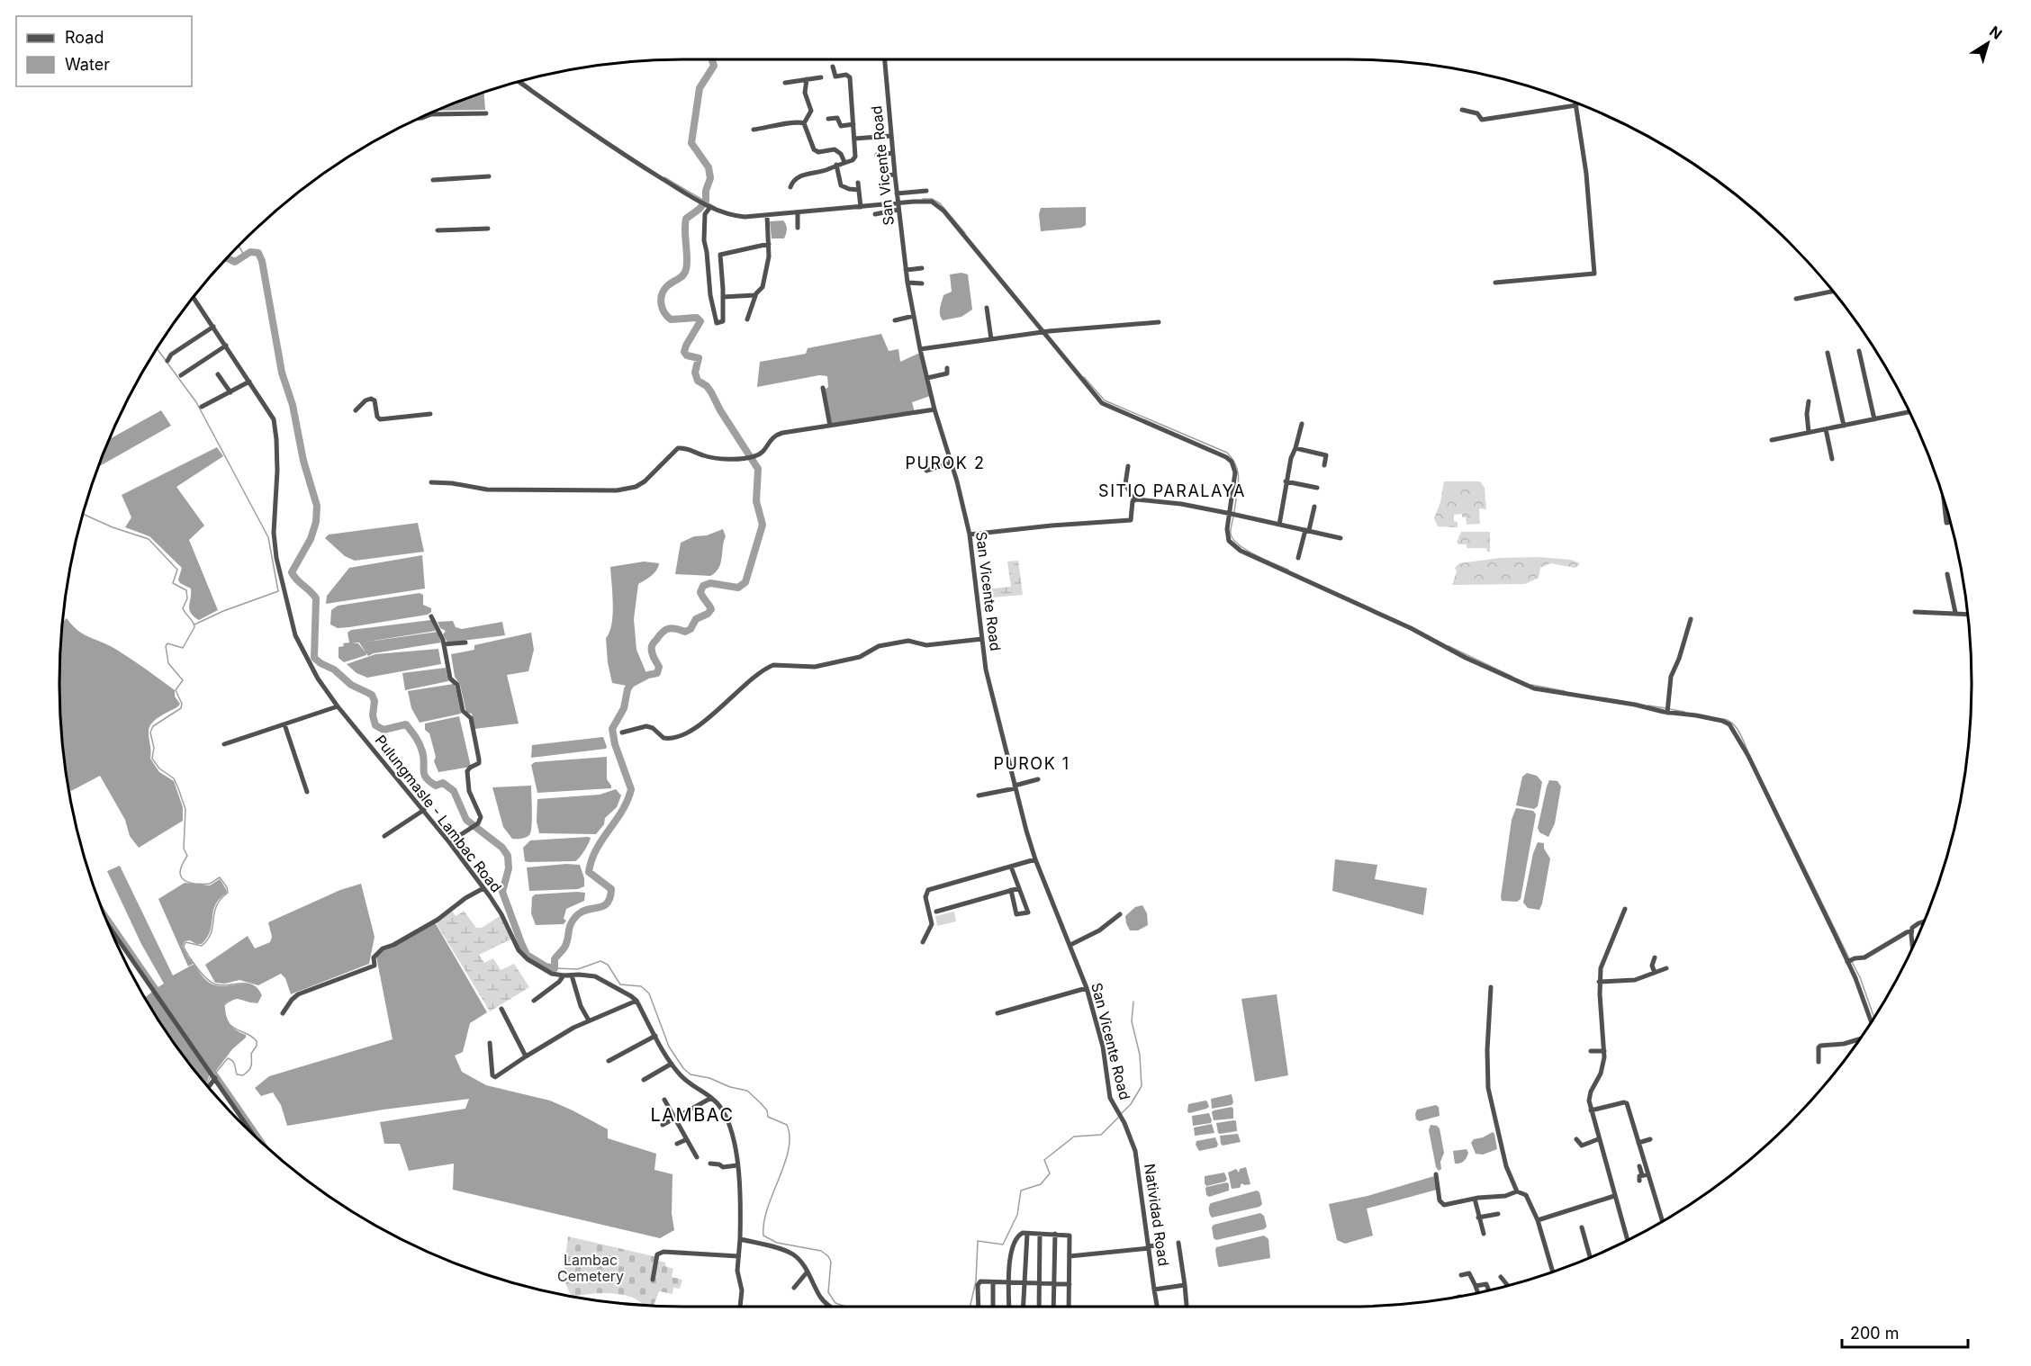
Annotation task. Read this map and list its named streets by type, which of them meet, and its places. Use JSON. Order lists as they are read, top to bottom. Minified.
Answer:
{"streets":{"street":["San Vicente Road","Pulungmasle - Lambac Road","Natividad Road"]},"crossings":[["San Vicente Road","Natividad Road"]],"districts":["PUROK 2","SITIO PARALAYA","PUROK 1","LAMBAC"],"parks":["Lambac Cemetery"],"legend":["Road","Water"],"scale_bar":"200 m","north":"top right"}
